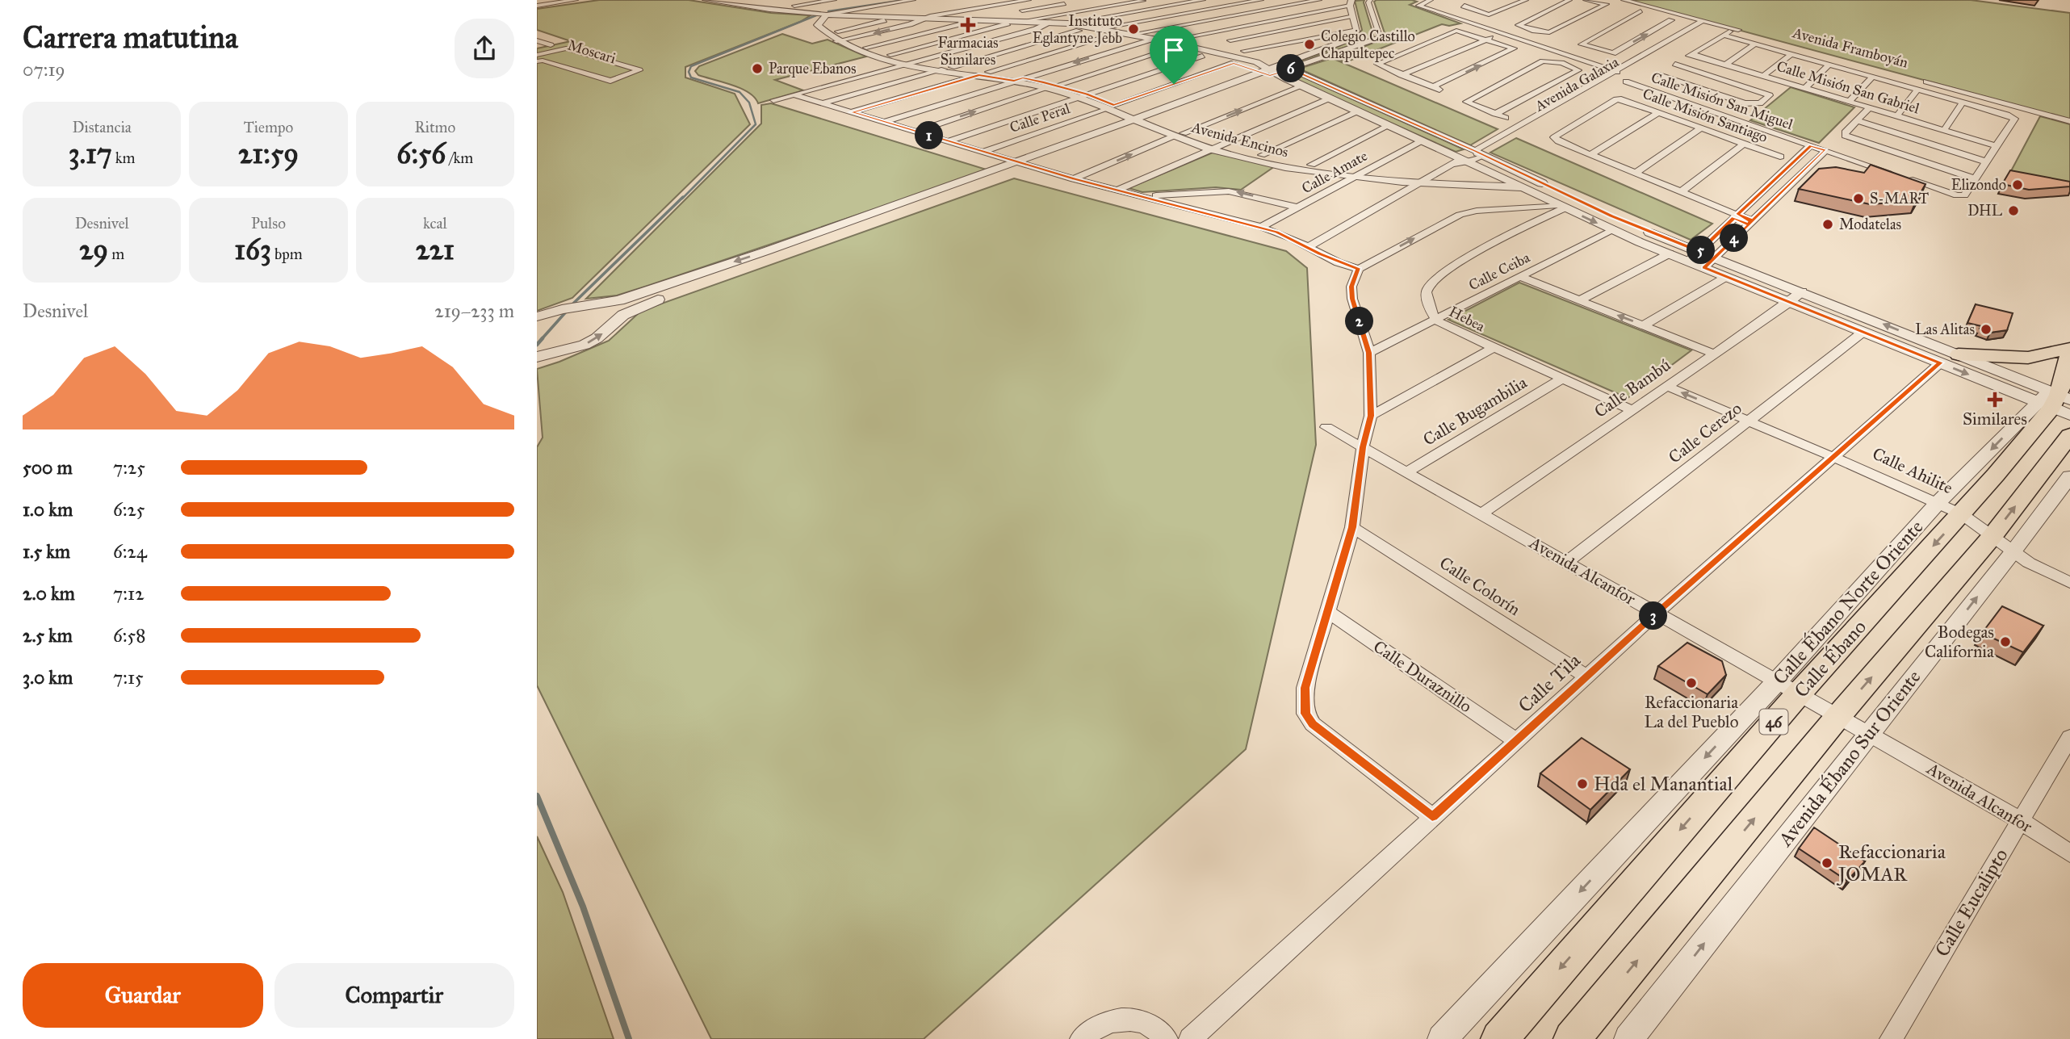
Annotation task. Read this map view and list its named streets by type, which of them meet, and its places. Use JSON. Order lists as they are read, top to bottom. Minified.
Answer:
{"streets":{"main road":["Calle Ébano","46"],"street":["Avenida Framboyán","Moscari","Avenida Galaxia","Calle Misión San Gabriel","Calle Misión San Miguel","Calle Misión Santiago","Calle Peral","Avenida Encinos","Calle Amate","Calle Ceiba","Hebea","Calle Bambú","Calle Bugambilia","Calle Cerezo","Calle Ahilite","Avenida Alcanfor","Calle Colorín","Calle Ébano Norte Oriente","Calle Duraznillo","Calle Tila","Avenida Ébano Sur Oriente","Calle Eucalipto"]},"crossings":[["Avenida Galaxia","Calle Misión San Miguel"],["Avenida Galaxia","Avenida Encinos"],["Calle Peral","Avenida Encinos"],["Avenida Encinos","Calle Amate"],["Calle Ceiba","Hebea"],["Hebea","Calle Bambú"],["Hebea","Calle Bugambilia"],["Calle Bambú","Calle Ahilite"],["Calle Bambú","Avenida Alcanfor"],["Calle Bugambilia","Avenida Alcanfor"],["Calle Cerezo","Calle Ahilite"],["Calle Cerezo","Avenida Alcanfor"],["Calle Ahilite","Calle Ébano"],["Calle Ahilite","Calle Tila"],["Calle Ahilite","Avenida Ébano Sur Oriente"],["Avenida Alcanfor","Calle Ébano Norte Oriente"],["Avenida Alcanfor","Calle Ébano"],["Avenida Alcanfor","Calle Tila"],["Avenida Alcanfor","Avenida Ébano Sur Oriente"],["Avenida Alcanfor","Calle Eucalipto"],["Calle Colorín","Calle Tila"],["Calle Ébano Norte Oriente","Calle Ébano"],["Calle Ébano","46"],["Calle Duraznillo","Calle Tila"]],"one_way":["Calle Ébano Norte Oriente","Avenida Ébano Sur Oriente"],"places":{"health":["Farmacias Similares","Similares"],"other":["Instituto Eglantyne Jebb","Colegio Castillo Chapultepec","Parque Ebanos","Elizondo","S-MART","DHL","Modatelas","Las Alitas","Bodegas California","Refaccionaria La del Pueblo","Hda el Manantial","Refaccionaria JOMAR"]},"page":{"heading":["Carrera matutina","07:19"],"pins":["6","1","4","5","2","3"],"stats":[["Distancia","3.17 km"],["Tiempo","21:59"],["Ritmo","6:56 /km"],["Desnivel","29 m"],["Pulso","163 bpm"],["kcal","221"]],"chart":["Desnivel","219–233 m"],"list":[{"name":"500 m","note":"7:25"},{"name":"1.0 km","note":"6:25"},{"name":"1.5 km","note":"6:24"},{"name":"2.0 km","note":"7:12"},{"name":"2.5 km","note":"6:58"},{"name":"3.0 km","note":"7:15"}],"buttons":["Guardar","Compartir"]}}
